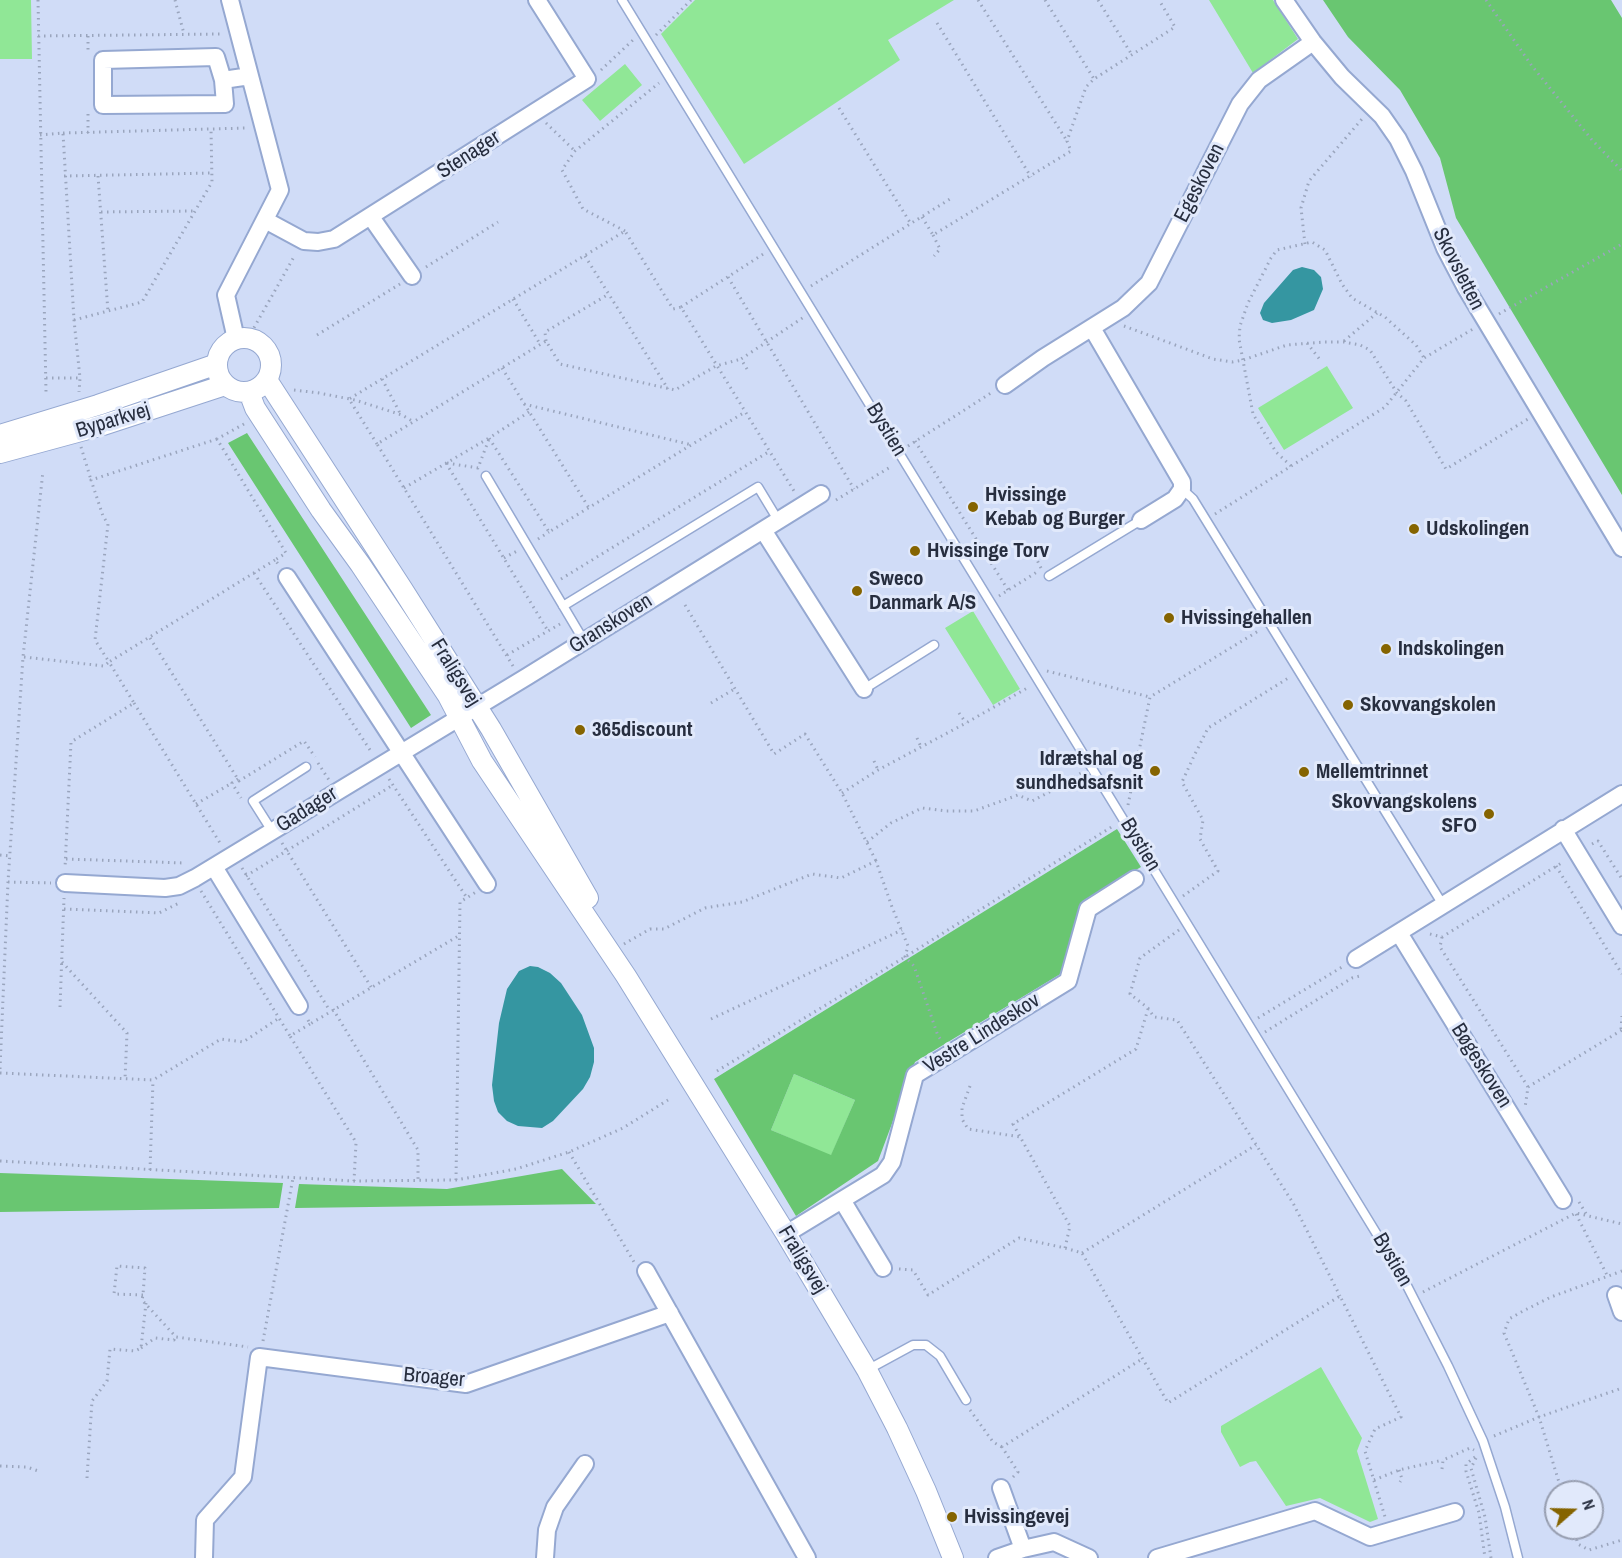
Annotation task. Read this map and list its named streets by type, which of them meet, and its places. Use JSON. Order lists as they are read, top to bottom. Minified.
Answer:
{"streets":{"street":["Stenager","Egeskoven","Skovsletten","Byparkvej","Granskoven","Fraligsvej","Gadager","Vestre Lindeskov","Bøgeskoven","Broager"],"lane":["Bystien"]},"crossings":[["Egeskoven","Skovsletten"],["Byparkvej","Fraligsvej"],["Granskoven","Fraligsvej"],["Granskoven","Gadager"],["Fraligsvej","Gadager"],["Fraligsvej","Vestre Lindeskov"]],"places":["Hvissinge Kebab og Burger","Udskolingen","Hvissinge Torv","Sweco Danmark A/S","Hvissingehallen","Indskolingen","Skovvangskolen","365discount","Idrætshal og sundhedsafsnit","Mellemtrinnet","Skovvangskolens SFO","Hvissingevej"],"north":"right"}
